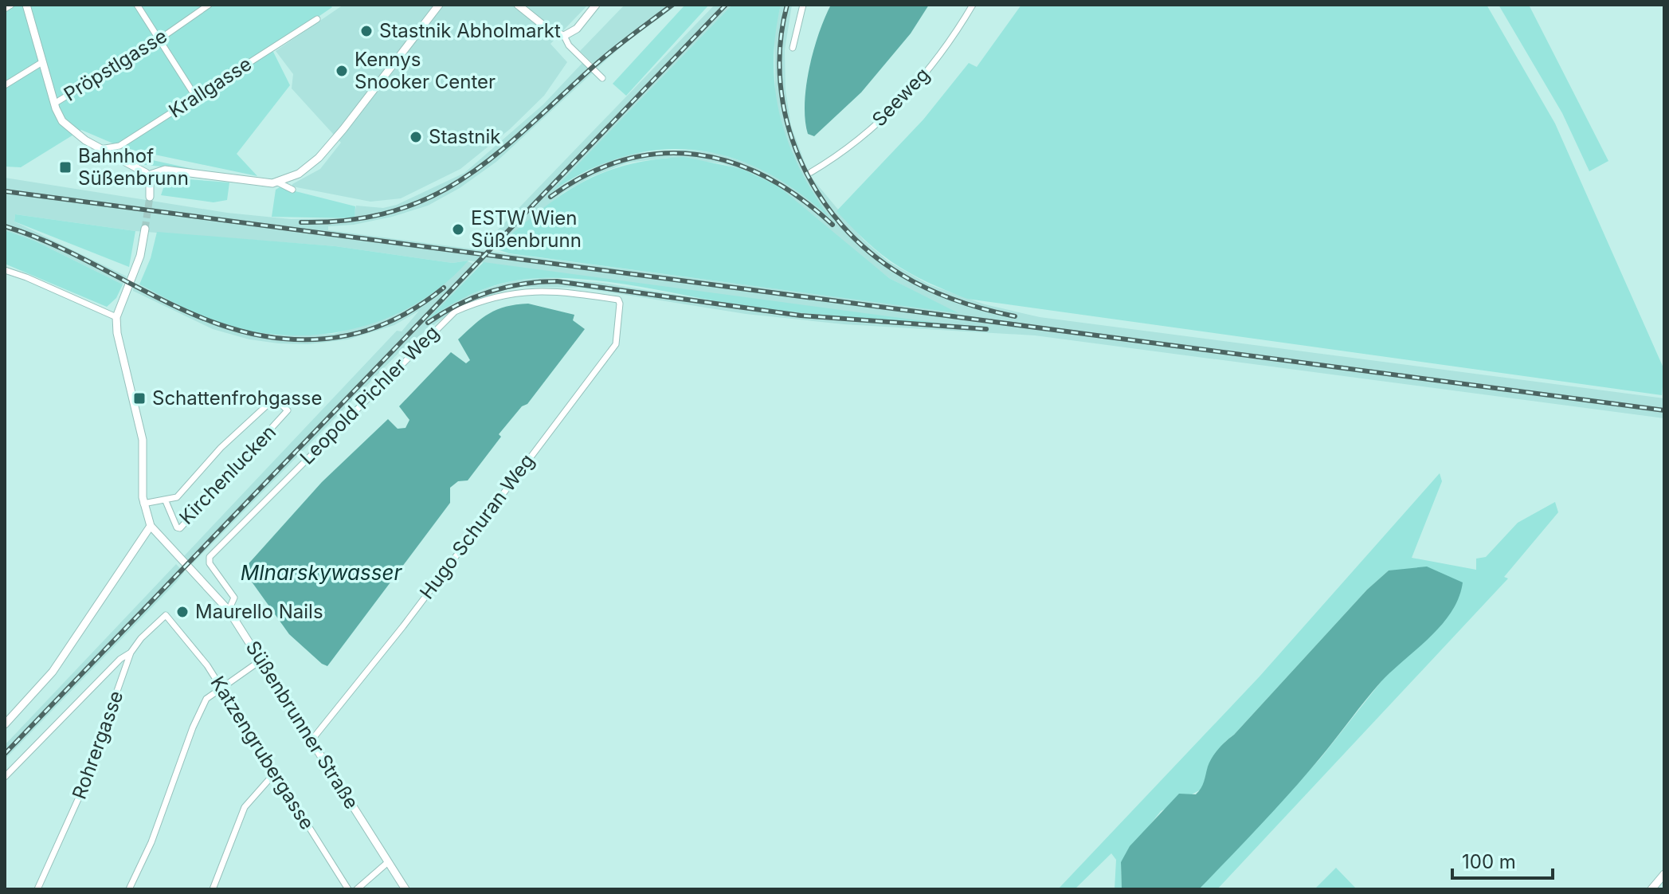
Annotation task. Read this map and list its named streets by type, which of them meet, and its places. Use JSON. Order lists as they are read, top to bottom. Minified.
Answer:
{"streets":{"street":["Pröpstlgasse","Krallgasse","Seeweg","Leopold Pichler Weg","Kirchenlucken","Hugo Schuran Weg","Süßenbrunner Straße","Rohrergasse","Katzengrubergasse"]},"crossings":[["Leopold Pichler Weg","Hugo Schuran Weg"],["Leopold Pichler Weg","Süßenbrunner Straße"],["Hugo Schuran Weg","Süßenbrunner Straße"],["Rohrergasse","Katzengrubergasse"]],"water":["Mlnarskywasser"],"places":{"other":["Stastnik Abholmarkt","Kennys Snooker Center","Stastnik","ESTW Wien Süßenbrunn","Maurello Nails"],"transit":["Bahnhof Süßenbrunn","Schattenfrohgasse"]},"scale_bar":"100 m"}
